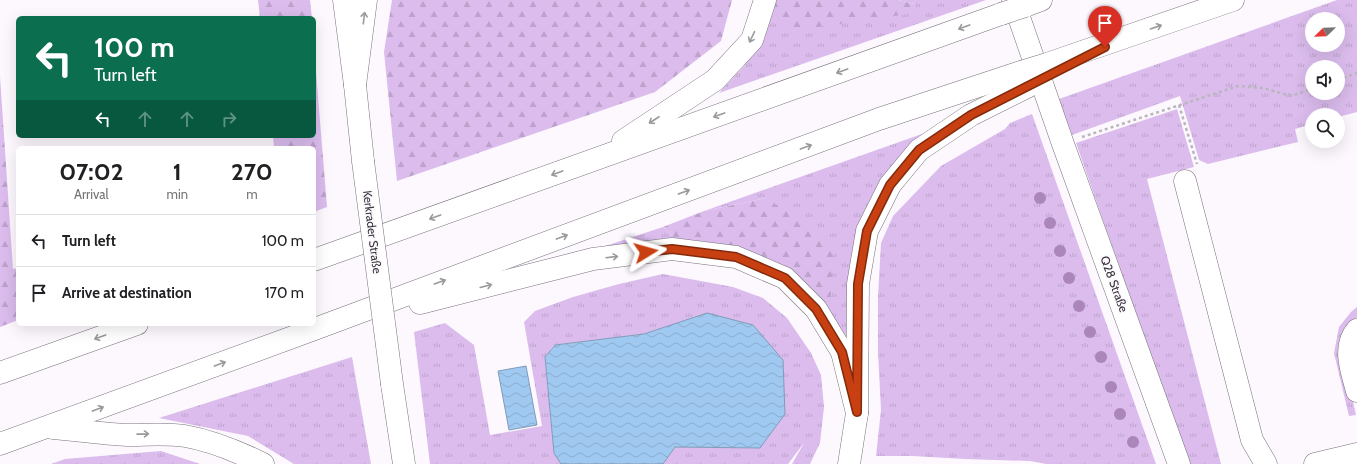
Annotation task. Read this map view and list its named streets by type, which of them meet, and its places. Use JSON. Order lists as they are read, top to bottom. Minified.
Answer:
{"streets":{"main road":["Kerkrader Straße","Q28 Straße"]},"north":"bottom left","page":{"turn":["100 m","Turn left"],"eta":["07:02","Arrival","1","min","270","m"],"list":[{"name":"Turn left","value":"100 m"},{"name":"Arrive at destination","value":"170 m"}]}}
